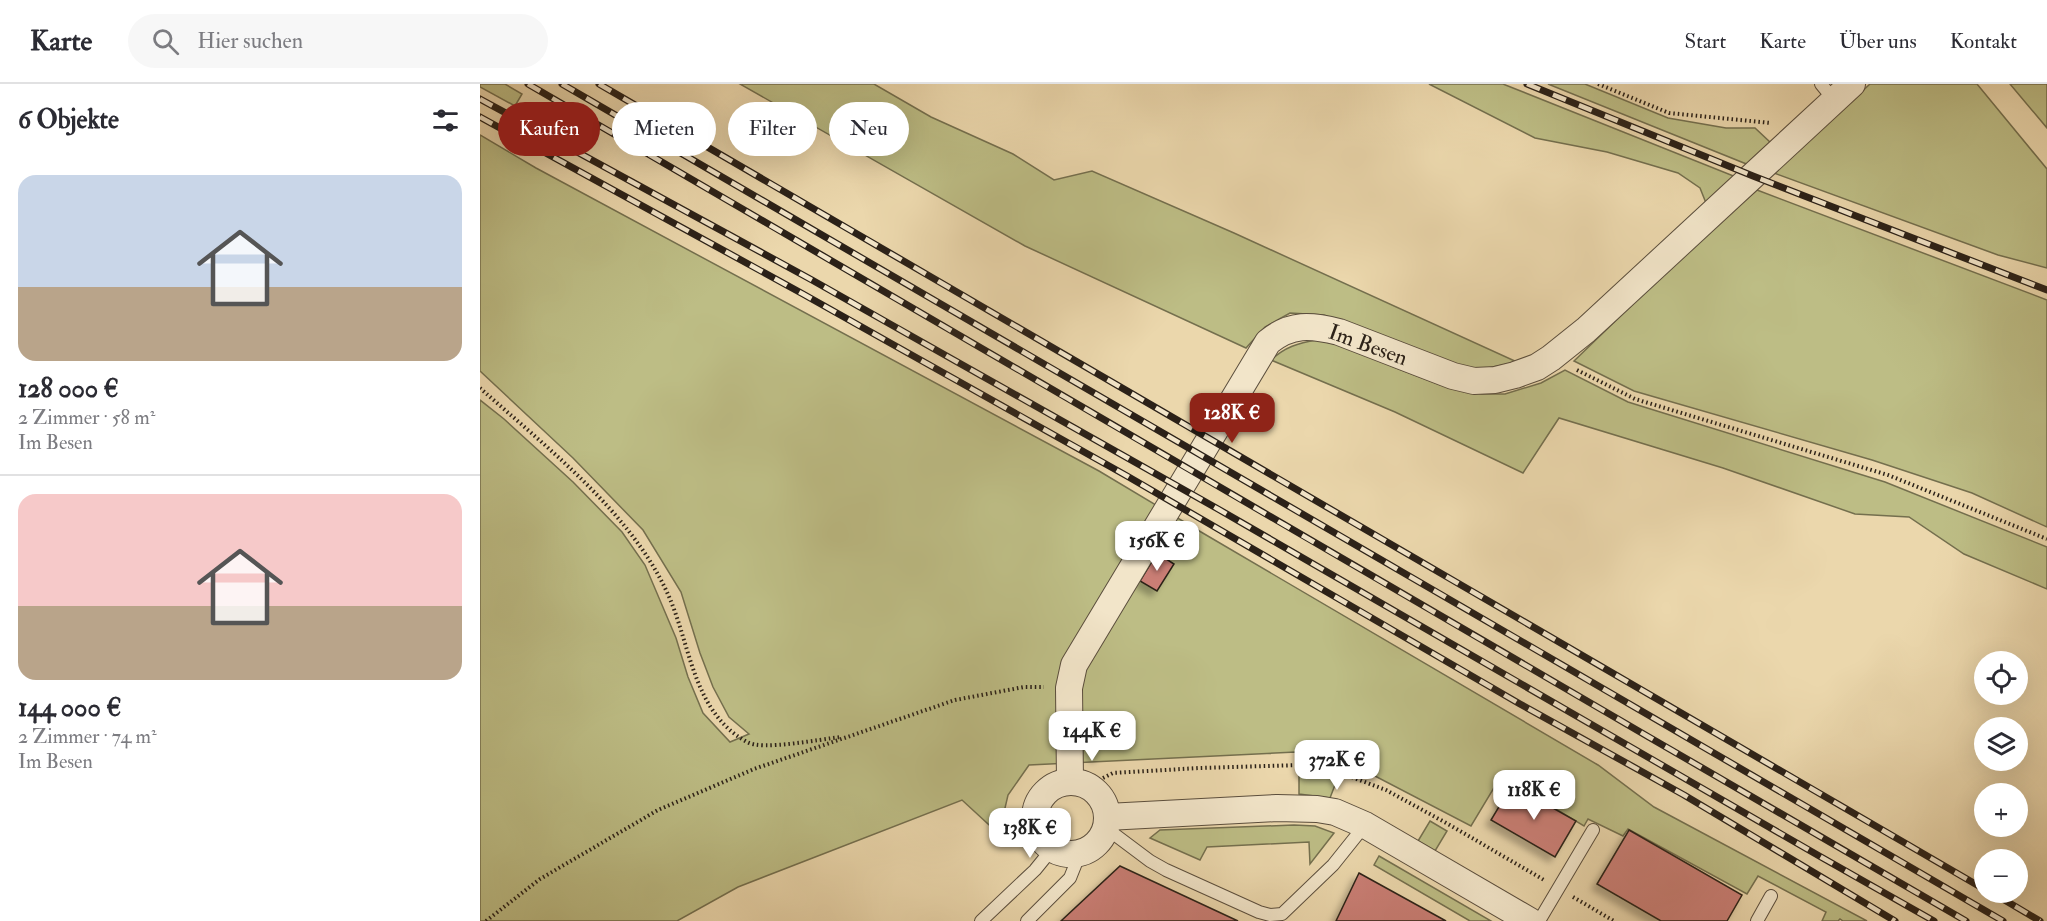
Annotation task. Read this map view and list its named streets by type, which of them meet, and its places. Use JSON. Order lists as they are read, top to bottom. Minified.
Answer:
{"streets":{"street":["Im Besen"]},"page":{"header":"Karte","search":"Hier suchen","nav":["Start","Karte","Über uns","Kontakt"],"heading":"6 Objekte","chip":["Kaufen","Mieten","Filter","Neu"],"list":[{"name":"128 000 €","note":"2 Zimmer · 58 m² · Im Besen"},{"name":"144 000 €","note":"2 Zimmer · 74 m² · Im Besen"}],"price":["128K €","156K €","144K €","372K €","118K €","138K €"],"map_buttons":["+","−"]}}
